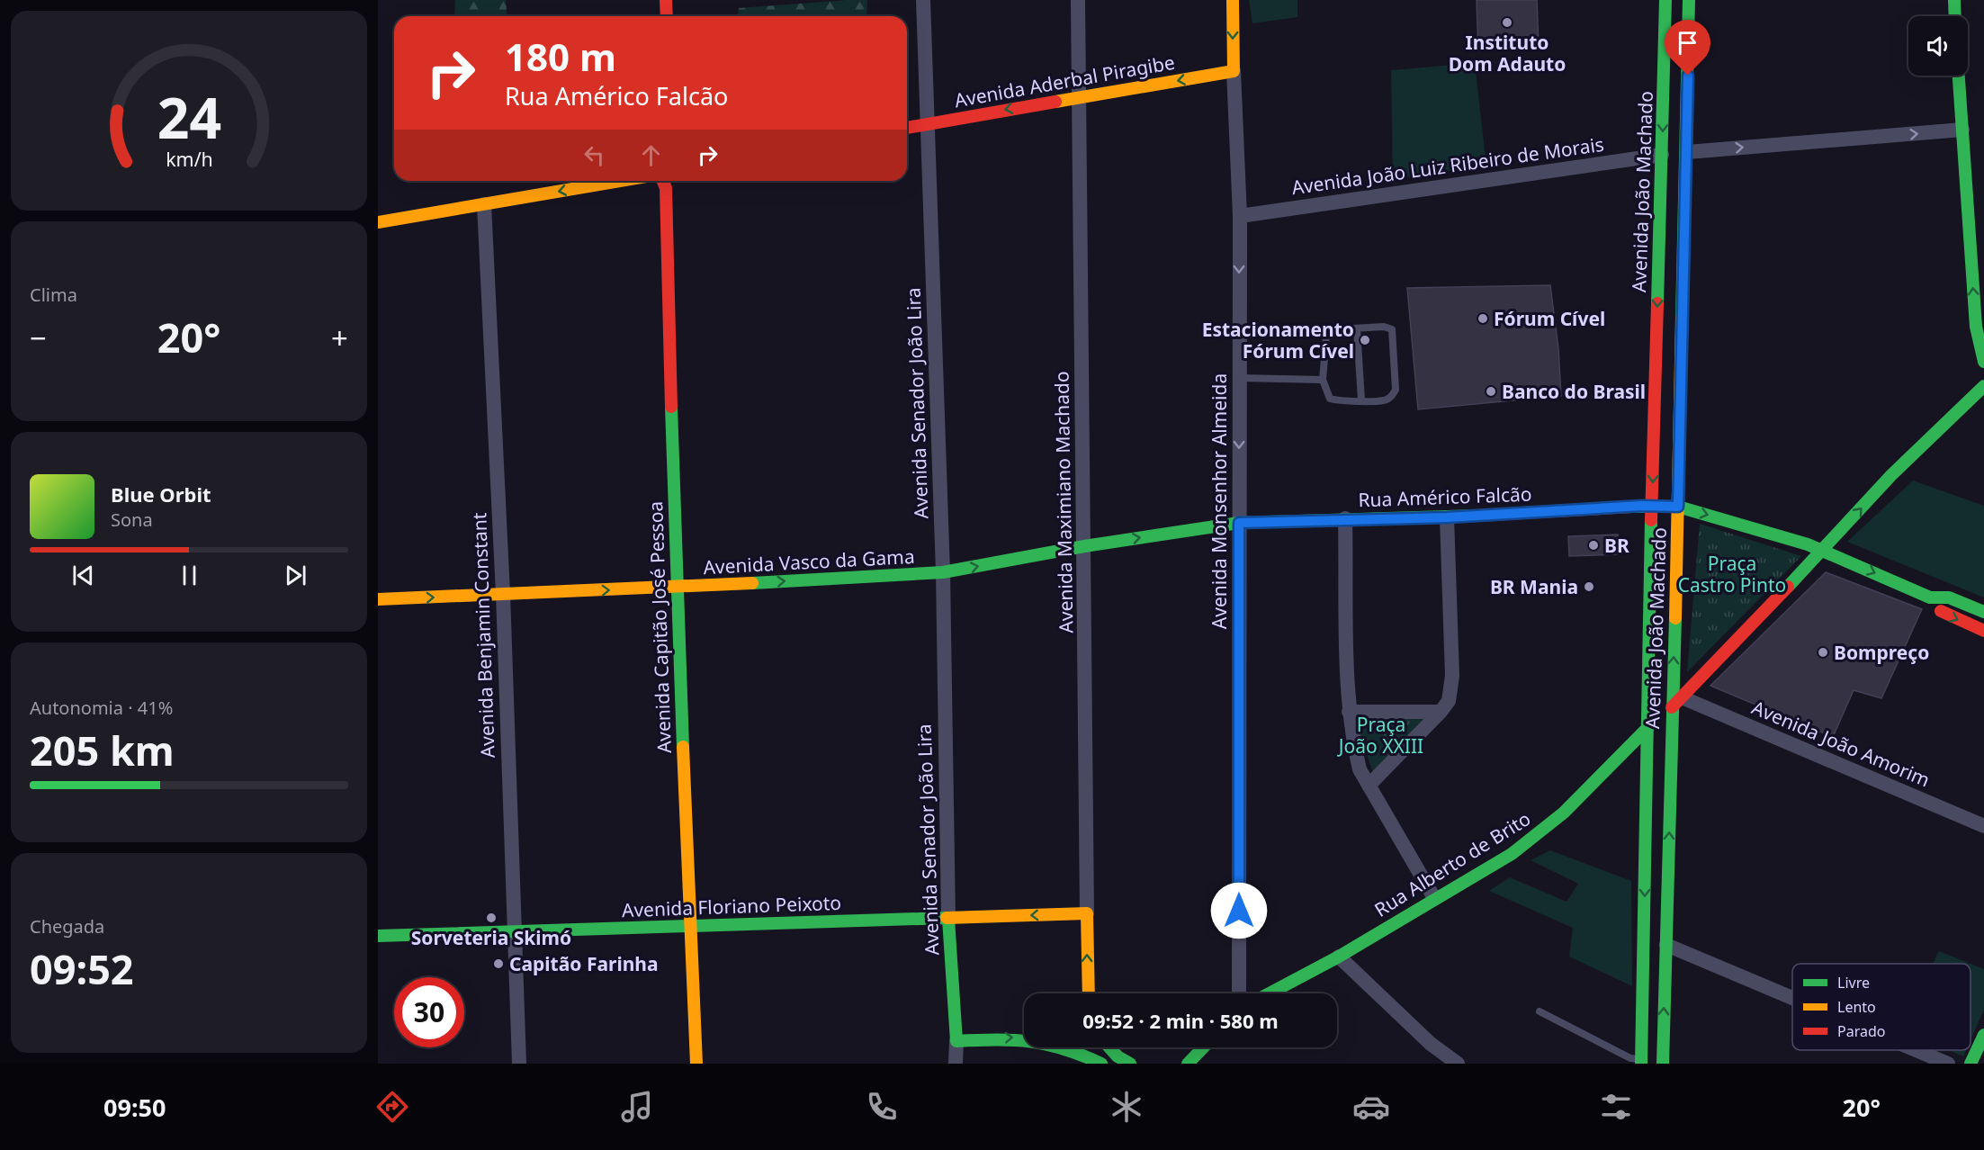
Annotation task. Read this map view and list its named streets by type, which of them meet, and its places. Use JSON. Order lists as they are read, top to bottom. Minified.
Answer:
{"streets":{"main road":["Avenida Aderbal Piragibe","Avenida João Machado","Avenida Senador João Lira","Rua Américo Falcão","Avenida Monsenhor Almeida","Avenida Maximiano Machado","Avenida Vasco da Gama","Avenida Capitão José Pessoa","Rua Alberto de Brito","Avenida Floriano Peixoto"],"street":["Avenida João Luiz Ribeiro de Morais","Avenida Benjamin Constant","Avenida João Amorim"]},"crossings":[["Avenida Aderbal Piragibe","Avenida Senador João Lira"],["Avenida Aderbal Piragibe","Avenida Monsenhor Almeida"],["Avenida Aderbal Piragibe","Avenida Maximiano Machado"],["Avenida João Luiz Ribeiro de Morais","Avenida João Machado"],["Avenida João Luiz Ribeiro de Morais","Avenida Monsenhor Almeida"],["Avenida João Machado","Rua Américo Falcão"],["Avenida João Machado","Avenida João Amorim"],["Avenida João Machado","Rua Alberto de Brito"],["Avenida Senador João Lira","Avenida Vasco da Gama"],["Avenida Senador João Lira","Avenida Floriano Peixoto"],["Rua Américo Falcão","Avenida Monsenhor Almeida"],["Rua Américo Falcão","Avenida Vasco da Gama"],["Avenida Monsenhor Almeida","Avenida Vasco da Gama"],["Avenida Maximiano Machado","Avenida Vasco da Gama"],["Avenida Maximiano Machado","Avenida Floriano Peixoto"],["Avenida Vasco da Gama","Avenida Capitão José Pessoa"],["Avenida Vasco da Gama","Avenida Benjamin Constant"],["Avenida Capitão José Pessoa","Avenida Floriano Peixoto"],["Avenida Benjamin Constant","Avenida Floriano Peixoto"]],"one_way":["Avenida Aderbal Piragibe","Rua Américo Falcão","Avenida Monsenhor Almeida","Avenida Vasco da Gama"],"parks":["Praça Castro Pinto","Praça João XXIII"],"places":["Instituto Dom Adauto","Fórum Cível","Estacionamento Fórum Cível","Banco do Brasil","BR","BR Mania","Bompreço","Sorveteria Skimó","Capitão Farinha"],"legend":["Livre","Lento","Parado"],"page":{"turn":["180 m","Rua Américo Falcão"],"tile":["Clima",["Autonomia · 41%","205 km"],["Chegada","09:52"]],"heat":["−","20°","+"],"song":["Blue Orbit","Sona"],"limit":"30","trip":"09:52 · 2 min · 580 m","tabs":["09:50","20°"],"gauge":["24","km/h"]}}
